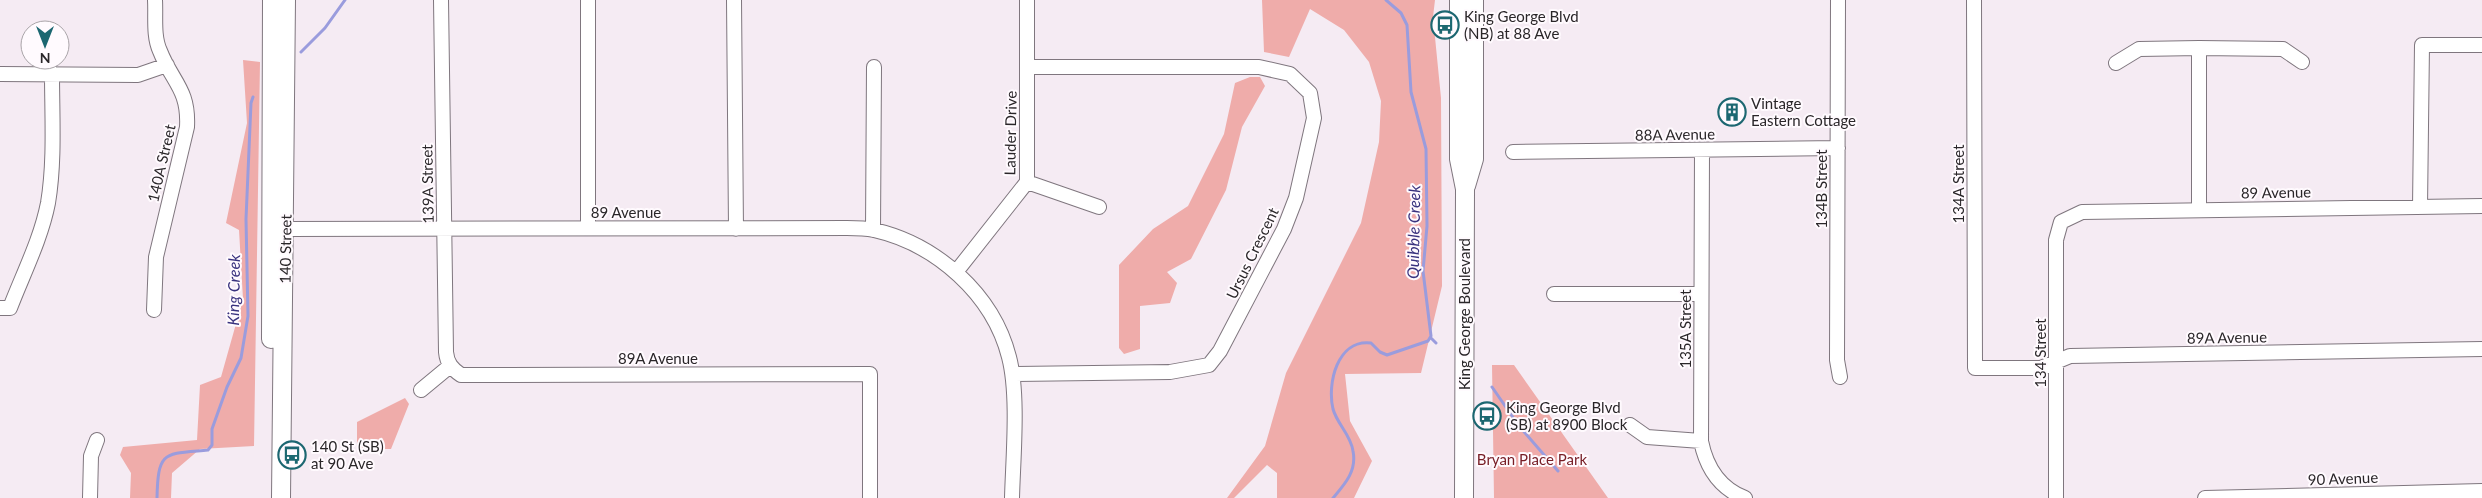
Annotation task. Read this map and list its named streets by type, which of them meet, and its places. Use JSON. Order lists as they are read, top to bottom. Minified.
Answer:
{"streets":{"main road":["140 Street","King George Boulevard"],"street":["Lauder Drive","88A Avenue","140A Street","139A Street","134A Street","134B Street","89 Avenue","Ursus Crescent","135A Street","89A Avenue","134 Street","90 Avenue"]},"crossings":[["Lauder Drive","89 Avenue"],["Lauder Drive","Ursus Crescent"],["88A Avenue","134B Street"],["88A Avenue","135A Street"],["139A Street","89 Avenue"],["139A Street","89A Avenue"],["134A Street","89A Avenue"],["89 Avenue","140 Street"],["89 Avenue","Ursus Crescent"],["89 Avenue","134 Street"],["89A Avenue","134 Street"]],"water":["Quibble Creek","King Creek"],"parks":["Bryan Place Park"],"places":{"bus stop":["King George Blvd (NB) at 88 Ave","King George Blvd (SB) at 8900 Block","140 St (SB) at 90 Ave"],"building":["Vintage Eastern Cottage"]},"north":"bottom"}
